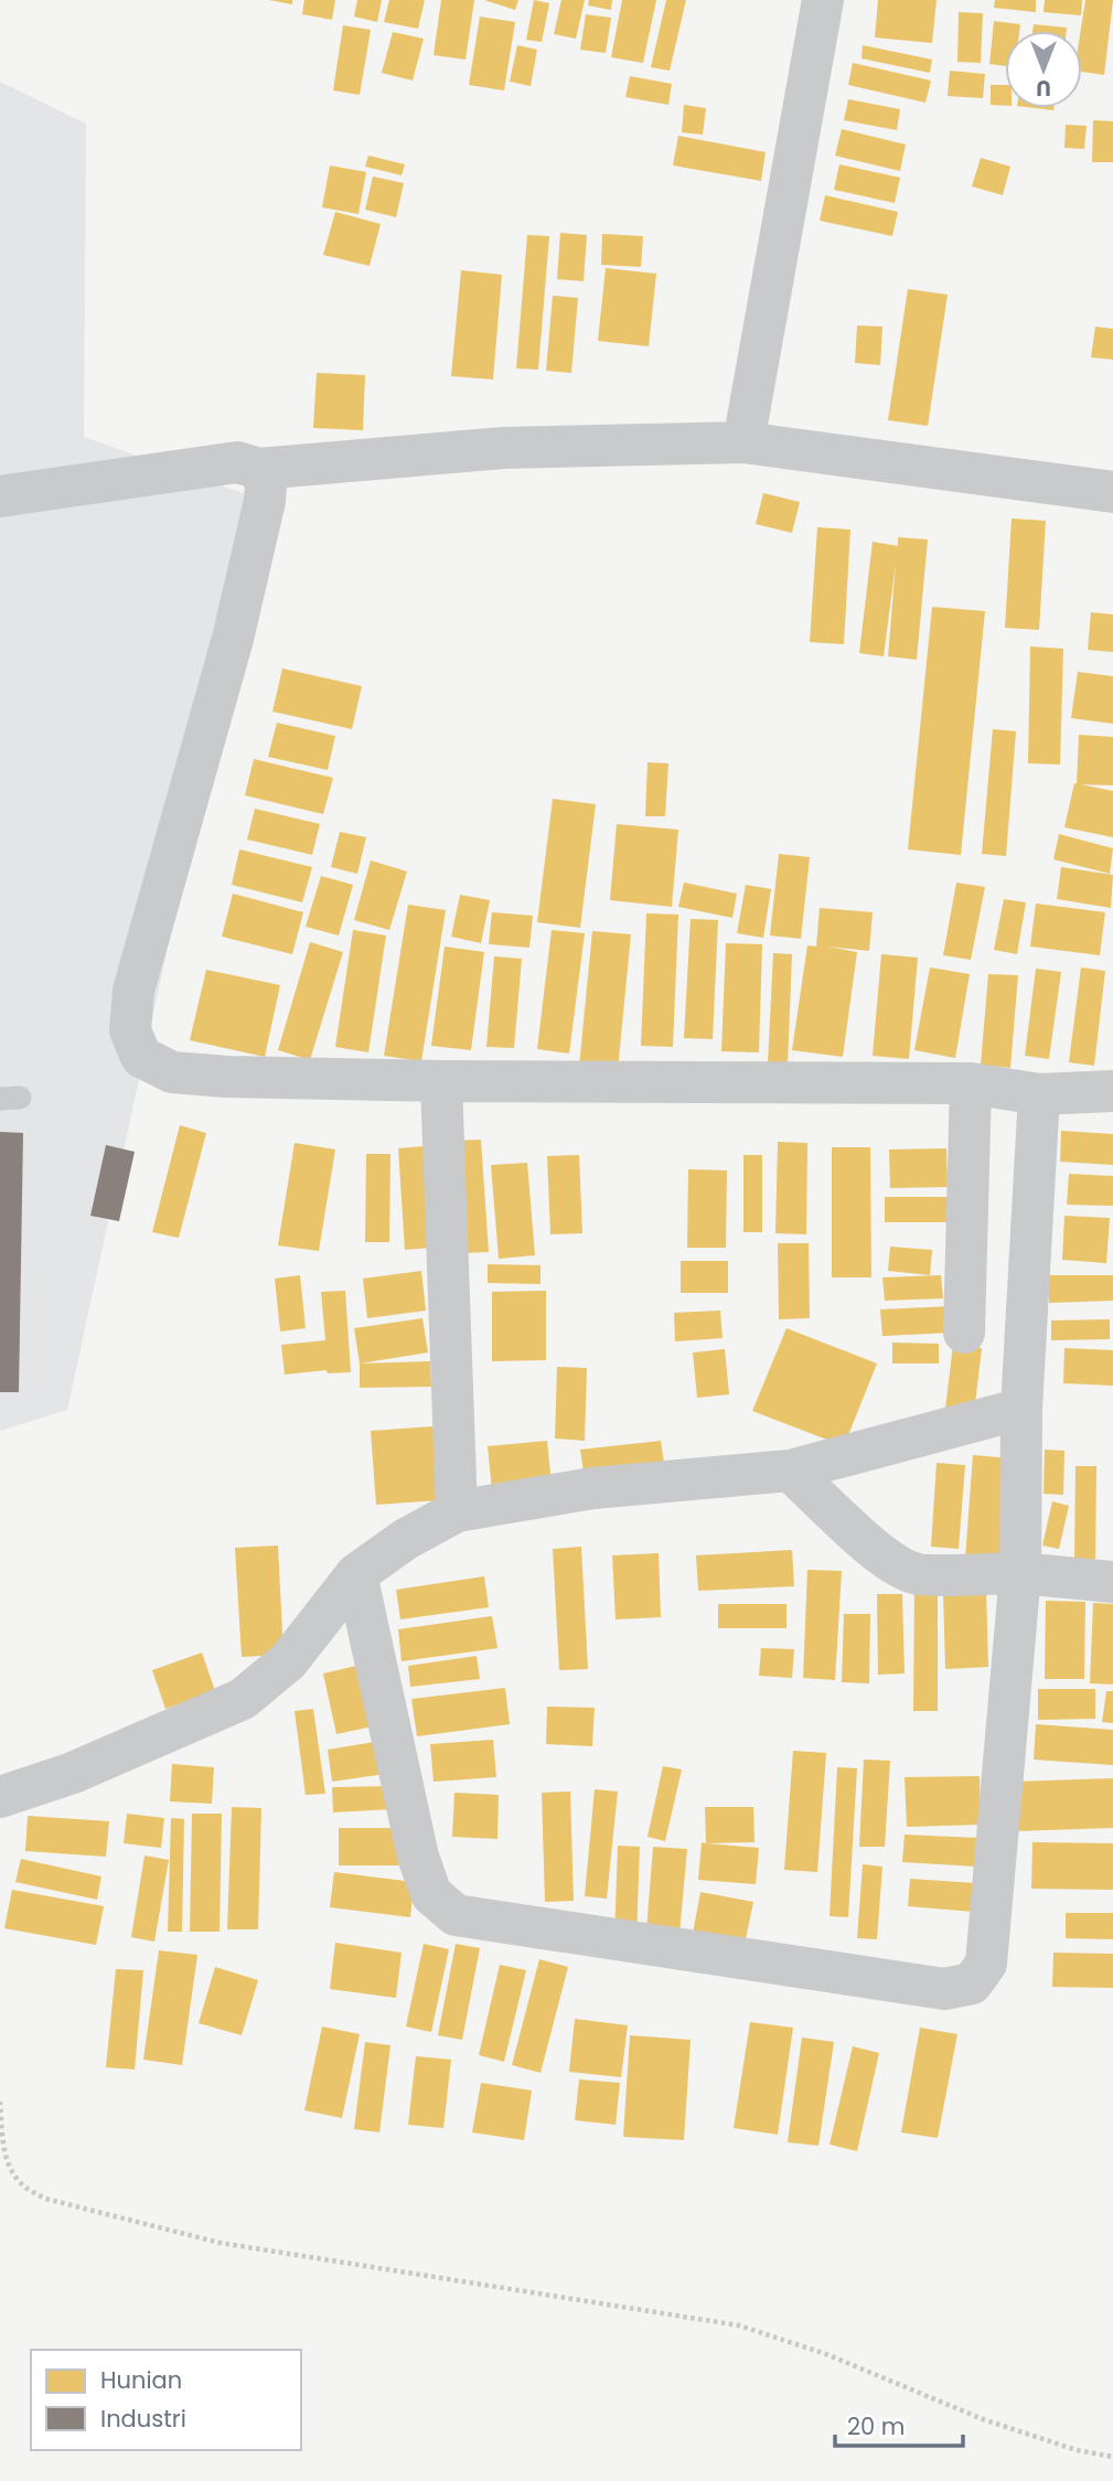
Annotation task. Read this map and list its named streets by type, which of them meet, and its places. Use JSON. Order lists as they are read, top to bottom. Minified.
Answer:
{"legend":["Hunian","Industri"],"scale_bar":"20 m","north":"bottom"}
